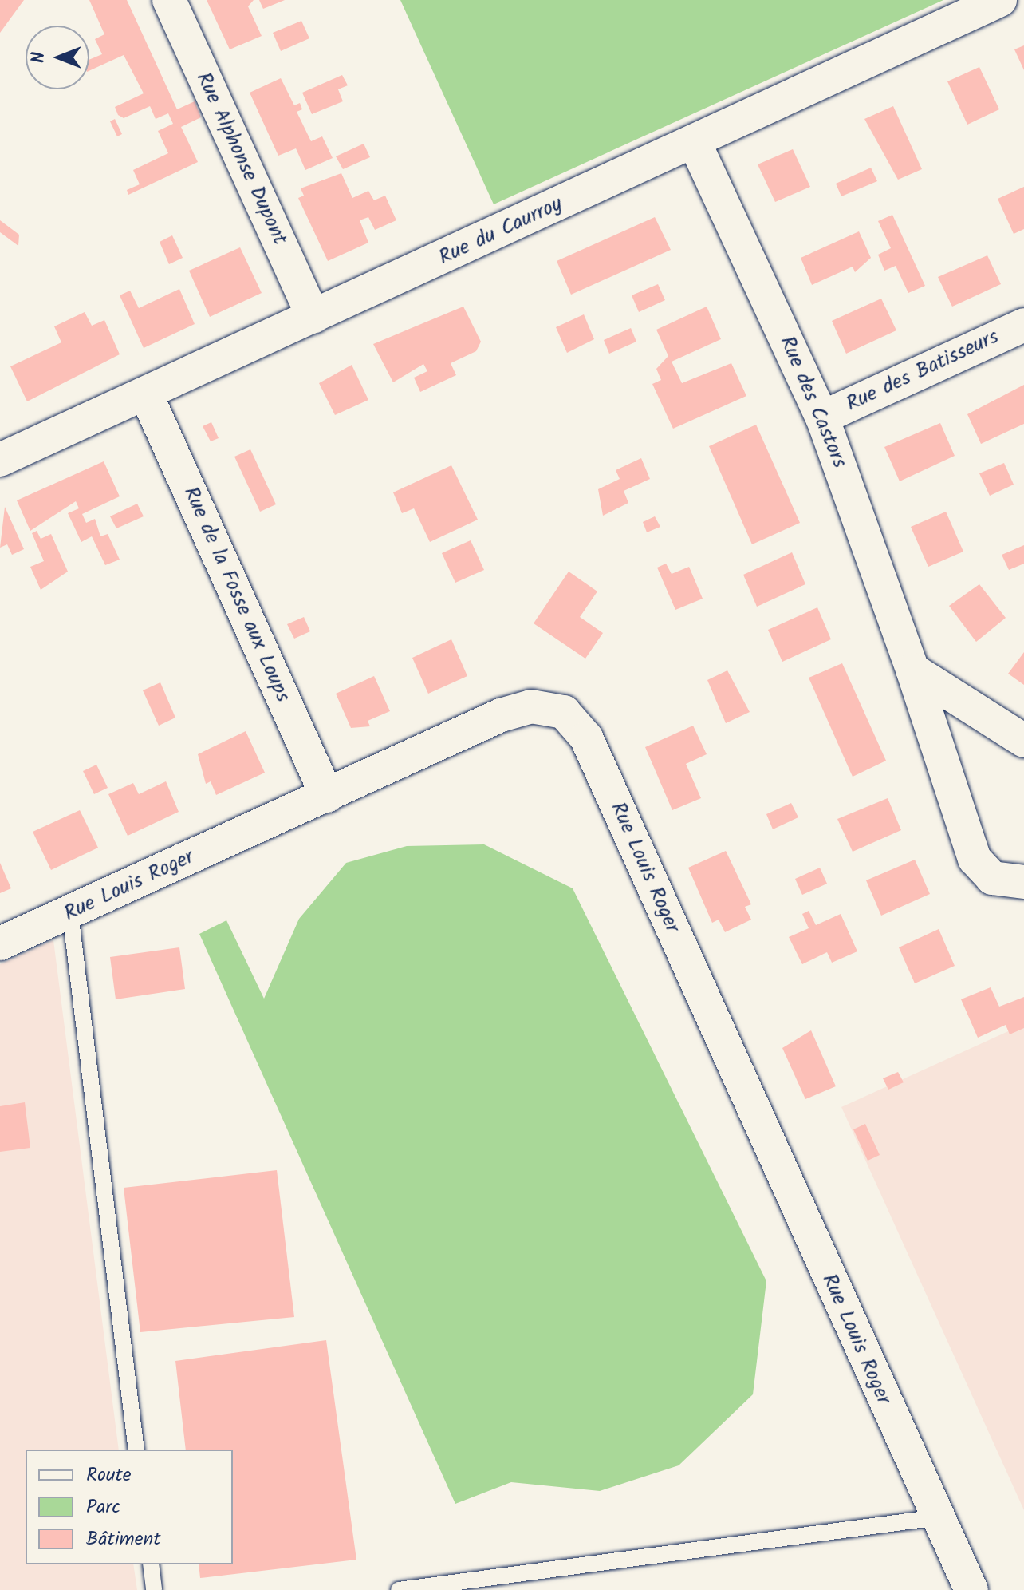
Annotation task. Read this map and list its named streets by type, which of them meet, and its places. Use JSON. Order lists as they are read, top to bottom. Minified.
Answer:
{"streets":{"street":["Rue Alphonse Dupont","Rue du Caurroy","Rue des Batisseurs","Rue des Castors","Rue de la Fosse aux Loups","Rue Louis Roger"]},"crossings":[["Rue Alphonse Dupont","Rue du Caurroy"],["Rue du Caurroy","Rue des Castors"],["Rue du Caurroy","Rue de la Fosse aux Loups"],["Rue des Batisseurs","Rue des Castors"],["Rue de la Fosse aux Loups","Rue Louis Roger"]],"legend":["Route","Parc","Bâtiment"],"north":"left"}
